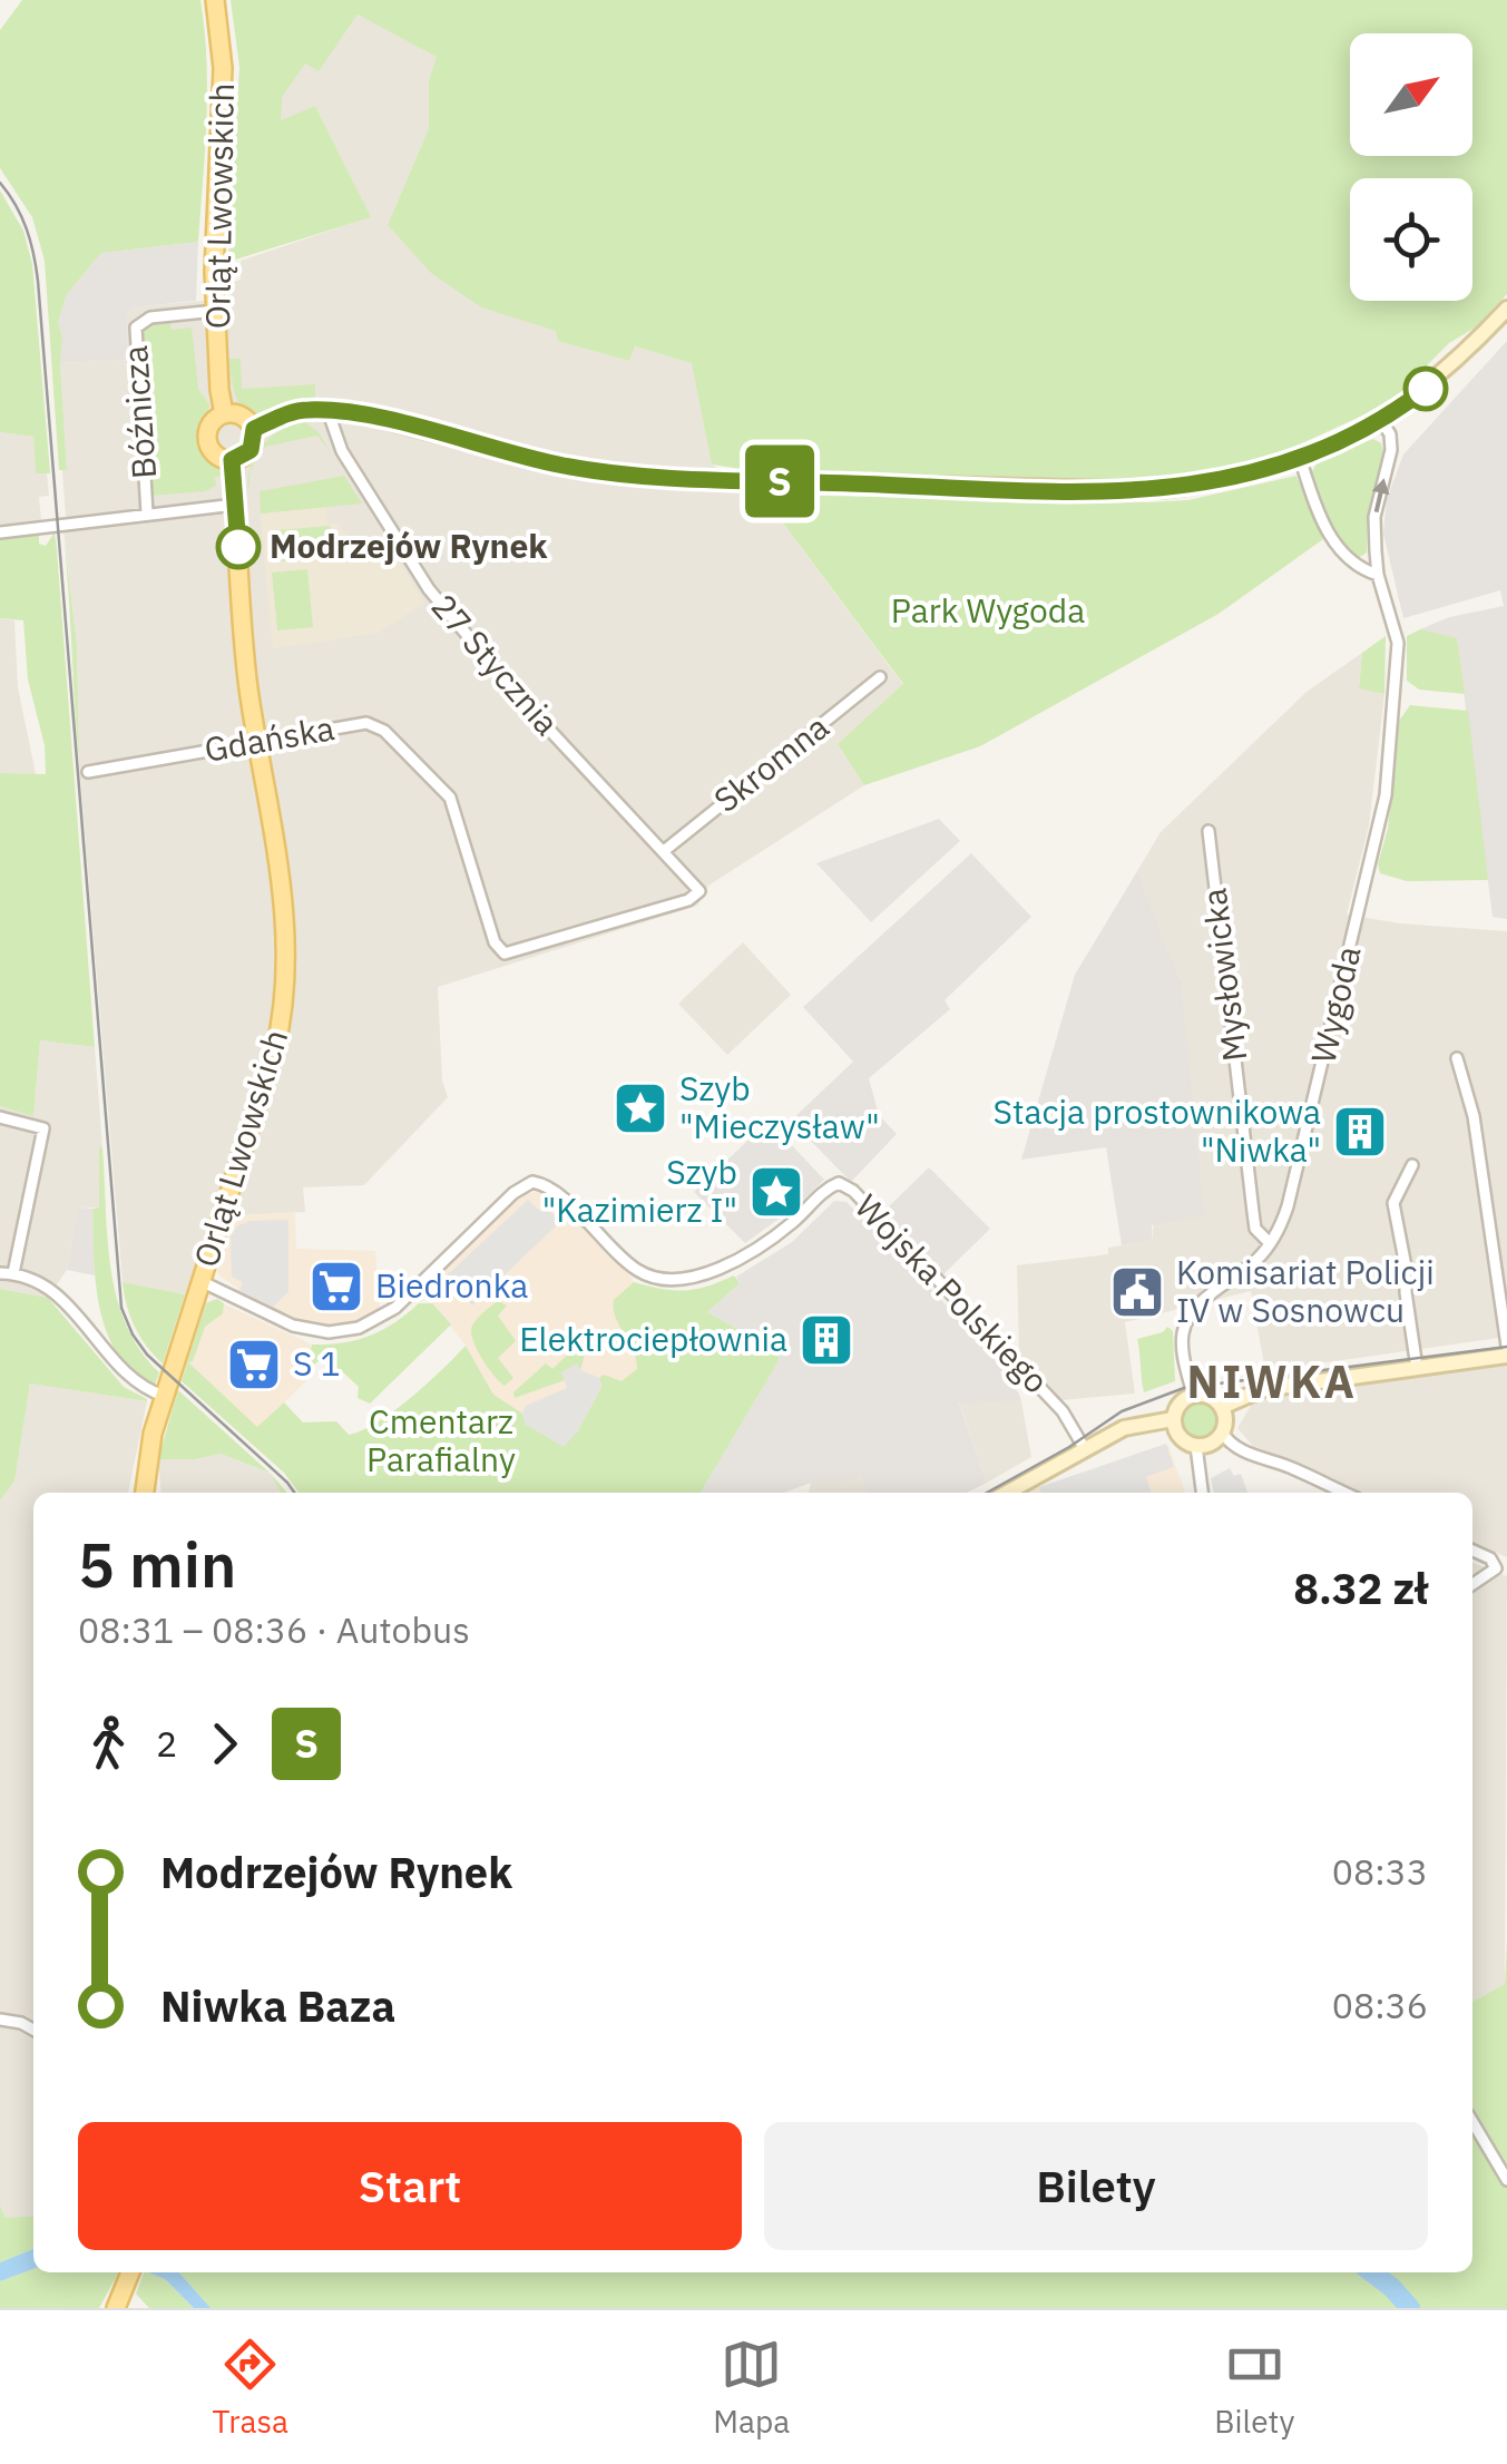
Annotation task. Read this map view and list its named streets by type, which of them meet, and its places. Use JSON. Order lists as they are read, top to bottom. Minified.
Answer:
{"streets":{"main road":["Orląt Lwowskich"],"street":["Bóźnicza","27 Stycznia","Gdańska","Skromna","Mysłowicka","Wygoda","Wojska Polskiego"]},"crossings":[["Orląt Lwowskich","Bóźnicza"],["Orląt Lwowskich","Gdańska"],["Orląt Lwowskich","Wojska Polskiego"],["27 Stycznia","Gdańska"],["27 Stycznia","Skromna"],["Mysłowicka","Wygoda"]],"districts":["NIWKA"],"parks":["Park Wygoda","Cmentarz Parafialny"],"places":{"other":["Modrzejów Rynek"],"place":["Szyb \"Mieczysław\"","Szyb \"Kazimierz I\""],"building":["Stacja prostownikowa \"Niwka\"","Elektrociepłownia"],"supermarket":["Biedronka","S 1"],"public building":["Komisariat Policji IV w Sosnowcu"]},"lines":["bus line S"],"north":"top right","page":{"on_map":"S","heading":["5 min","08:31 – 08:36 · Autobus","8.32 zł"],"legs":["2","S"],"list":[{"name":"Modrzejów Rynek","value":"08:33"},{"name":"Niwka Baza","value":"08:36"}],"buttons":["Start","Bilety"],"tabs":["Trasa","Mapa","Bilety"]}}
